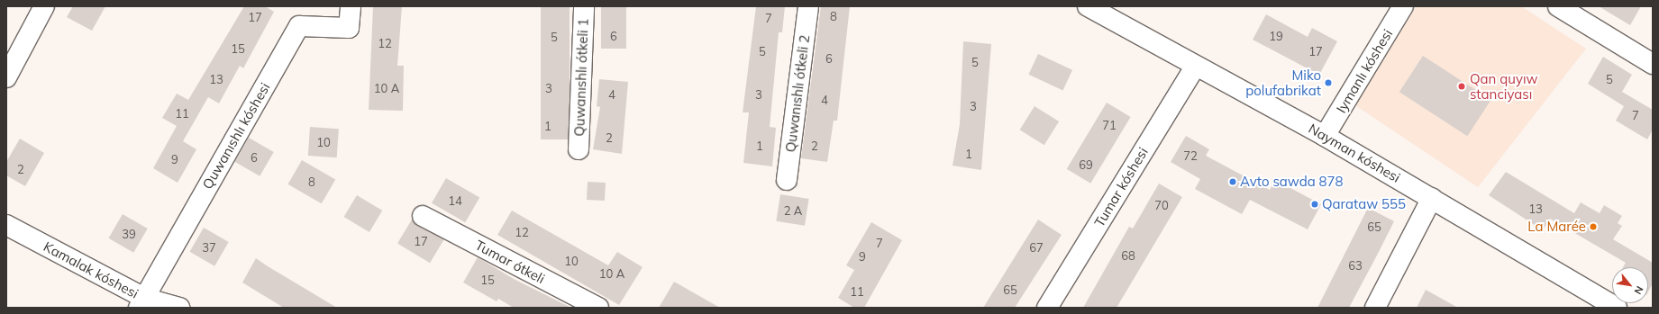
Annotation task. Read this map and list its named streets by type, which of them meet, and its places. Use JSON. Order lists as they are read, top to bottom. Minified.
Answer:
{"streets":{"street":["Iymanlı kóshesi","Quwanıshlı ótkeli 1","Quwanıshlı ótkeli 2","Quwanıshlı kóshesi","Nayman kóshesi","Tumar kóshesi","Tumar ótkeli","Kamalak kóshesi"]},"crossings":[["Iymanlı kóshesi","Nayman kóshesi"],["Quwanıshlı kóshesi","Kamalak kóshesi"],["Nayman kóshesi","Tumar kóshesi"]],"places":["Miko polufabrikat","Qan quyıw stanciyası","Avto sawda 878","Qarataw 555","La Marée"],"house_numbers":["8","17","7","6","19","5","12","15","5","17","6","5","13","5","10 А","3","4","3","4","3","11","7","71","1","2","10","1","2","1","72","6","9","69","2","8","14","70","13","2 А","65","12","39","17","7","37","67","68","9","10","63","10 А","15","65","11"],"north":"bottom right"}
